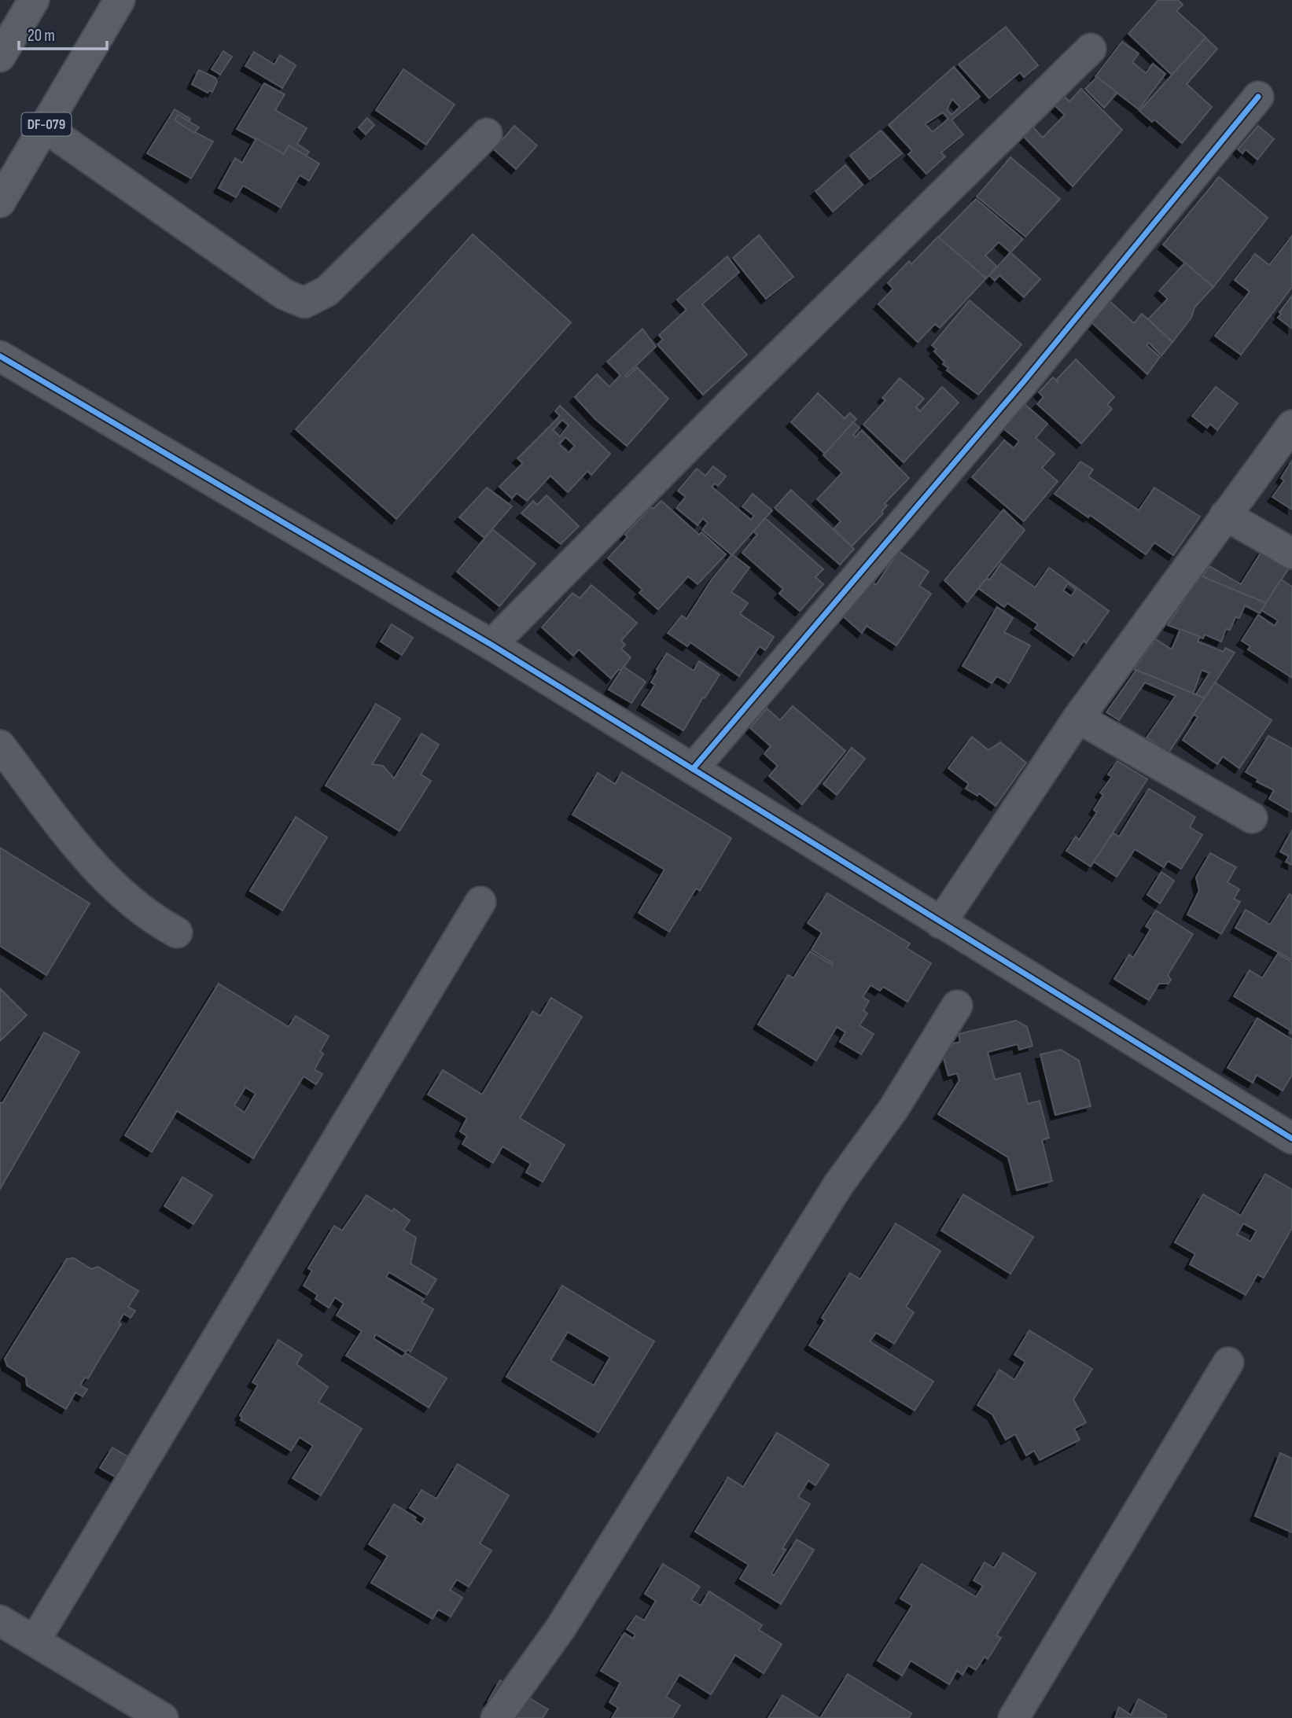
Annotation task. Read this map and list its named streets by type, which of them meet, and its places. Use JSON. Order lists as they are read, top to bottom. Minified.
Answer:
{"streets":{"main road":["DF-079"]},"scale_bar":"20 m"}
